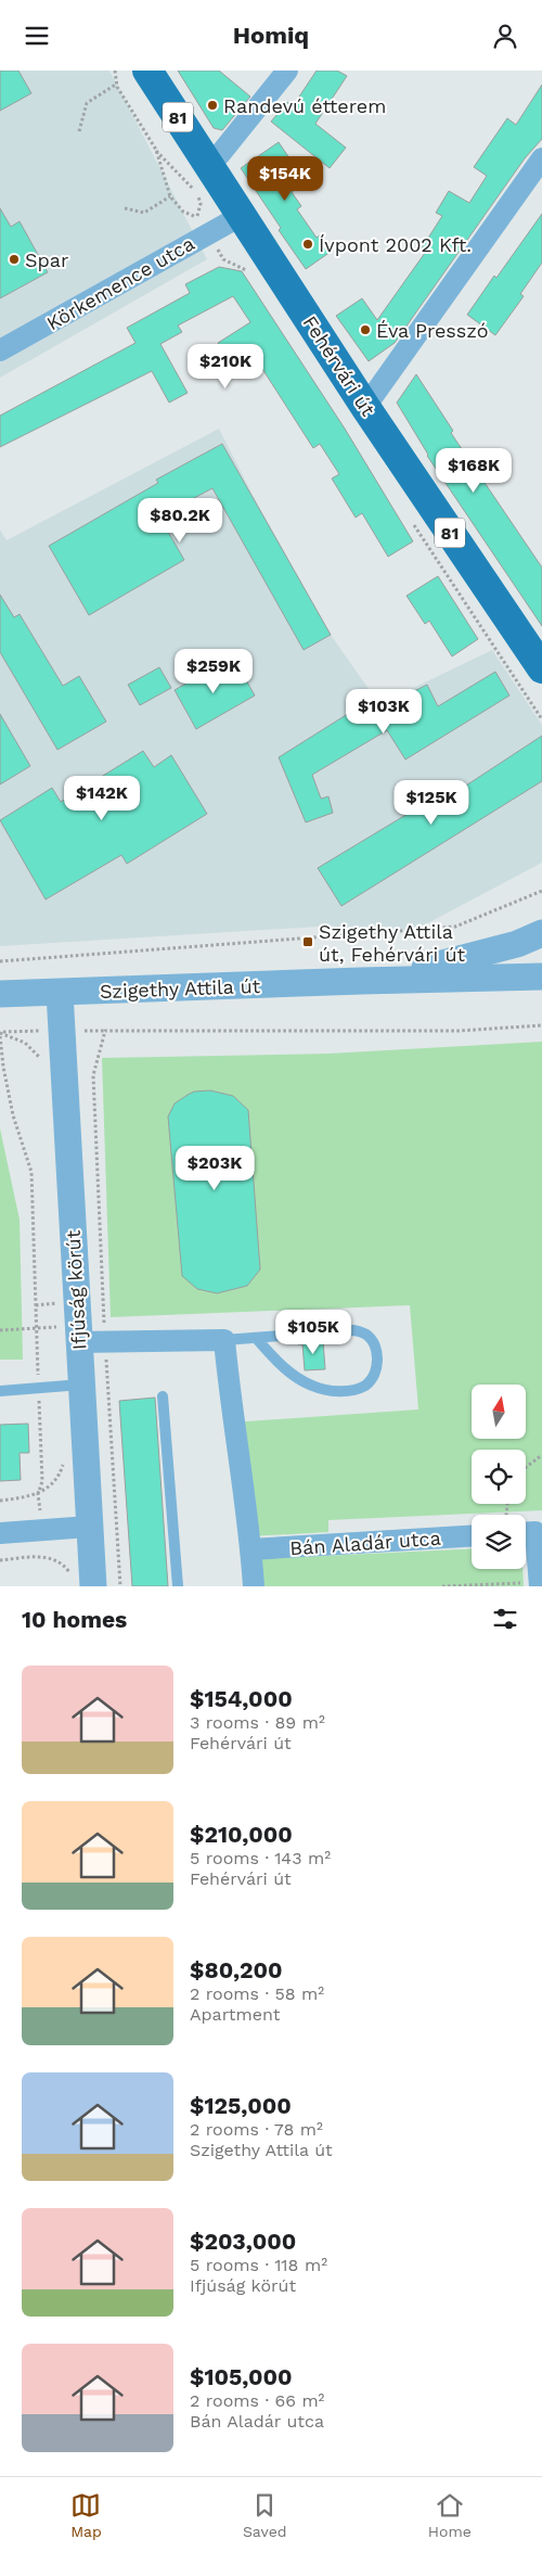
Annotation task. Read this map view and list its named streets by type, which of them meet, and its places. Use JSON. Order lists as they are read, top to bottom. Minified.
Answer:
{"streets":{"main road":["81","Fehérvári út"],"street":["Körkemence utca","Szigethy Attila út","Ifjúság körút","Bán Aladár utca"]},"crossings":[["Körkemence utca","Fehérvári út"],["Szigethy Attila út","Ifjúság körút"]],"places":{"other":["Randevú étterem","Ívpont 2002 Kft.","Spar","Éva Presszó"],"transit":["Szigethy Attila út, Fehérvári út"]},"north":"top","page":{"header":"Homiq","price":["$154K","$210K","$168K","$80.2K","$259K","$103K","$142K","$125K","$203K","$105K"],"heading":"10 homes","list":[{"name":"$154,000","note":"3 rooms · 89 m² · Fehérvári út"},{"name":"$210,000","note":"5 rooms · 143 m² · Fehérvári út"},{"name":"$80,200","note":"2 rooms · 58 m² · Apartment"},{"name":"$125,000","note":"2 rooms · 78 m² · Szigethy Attila út"},{"name":"$203,000","note":"5 rooms · 118 m² · Ifjúság körút"},{"name":"$105,000","note":"2 rooms · 66 m² · Bán Aladár utca"}],"tabs":["Map","Saved","Home"]}}
